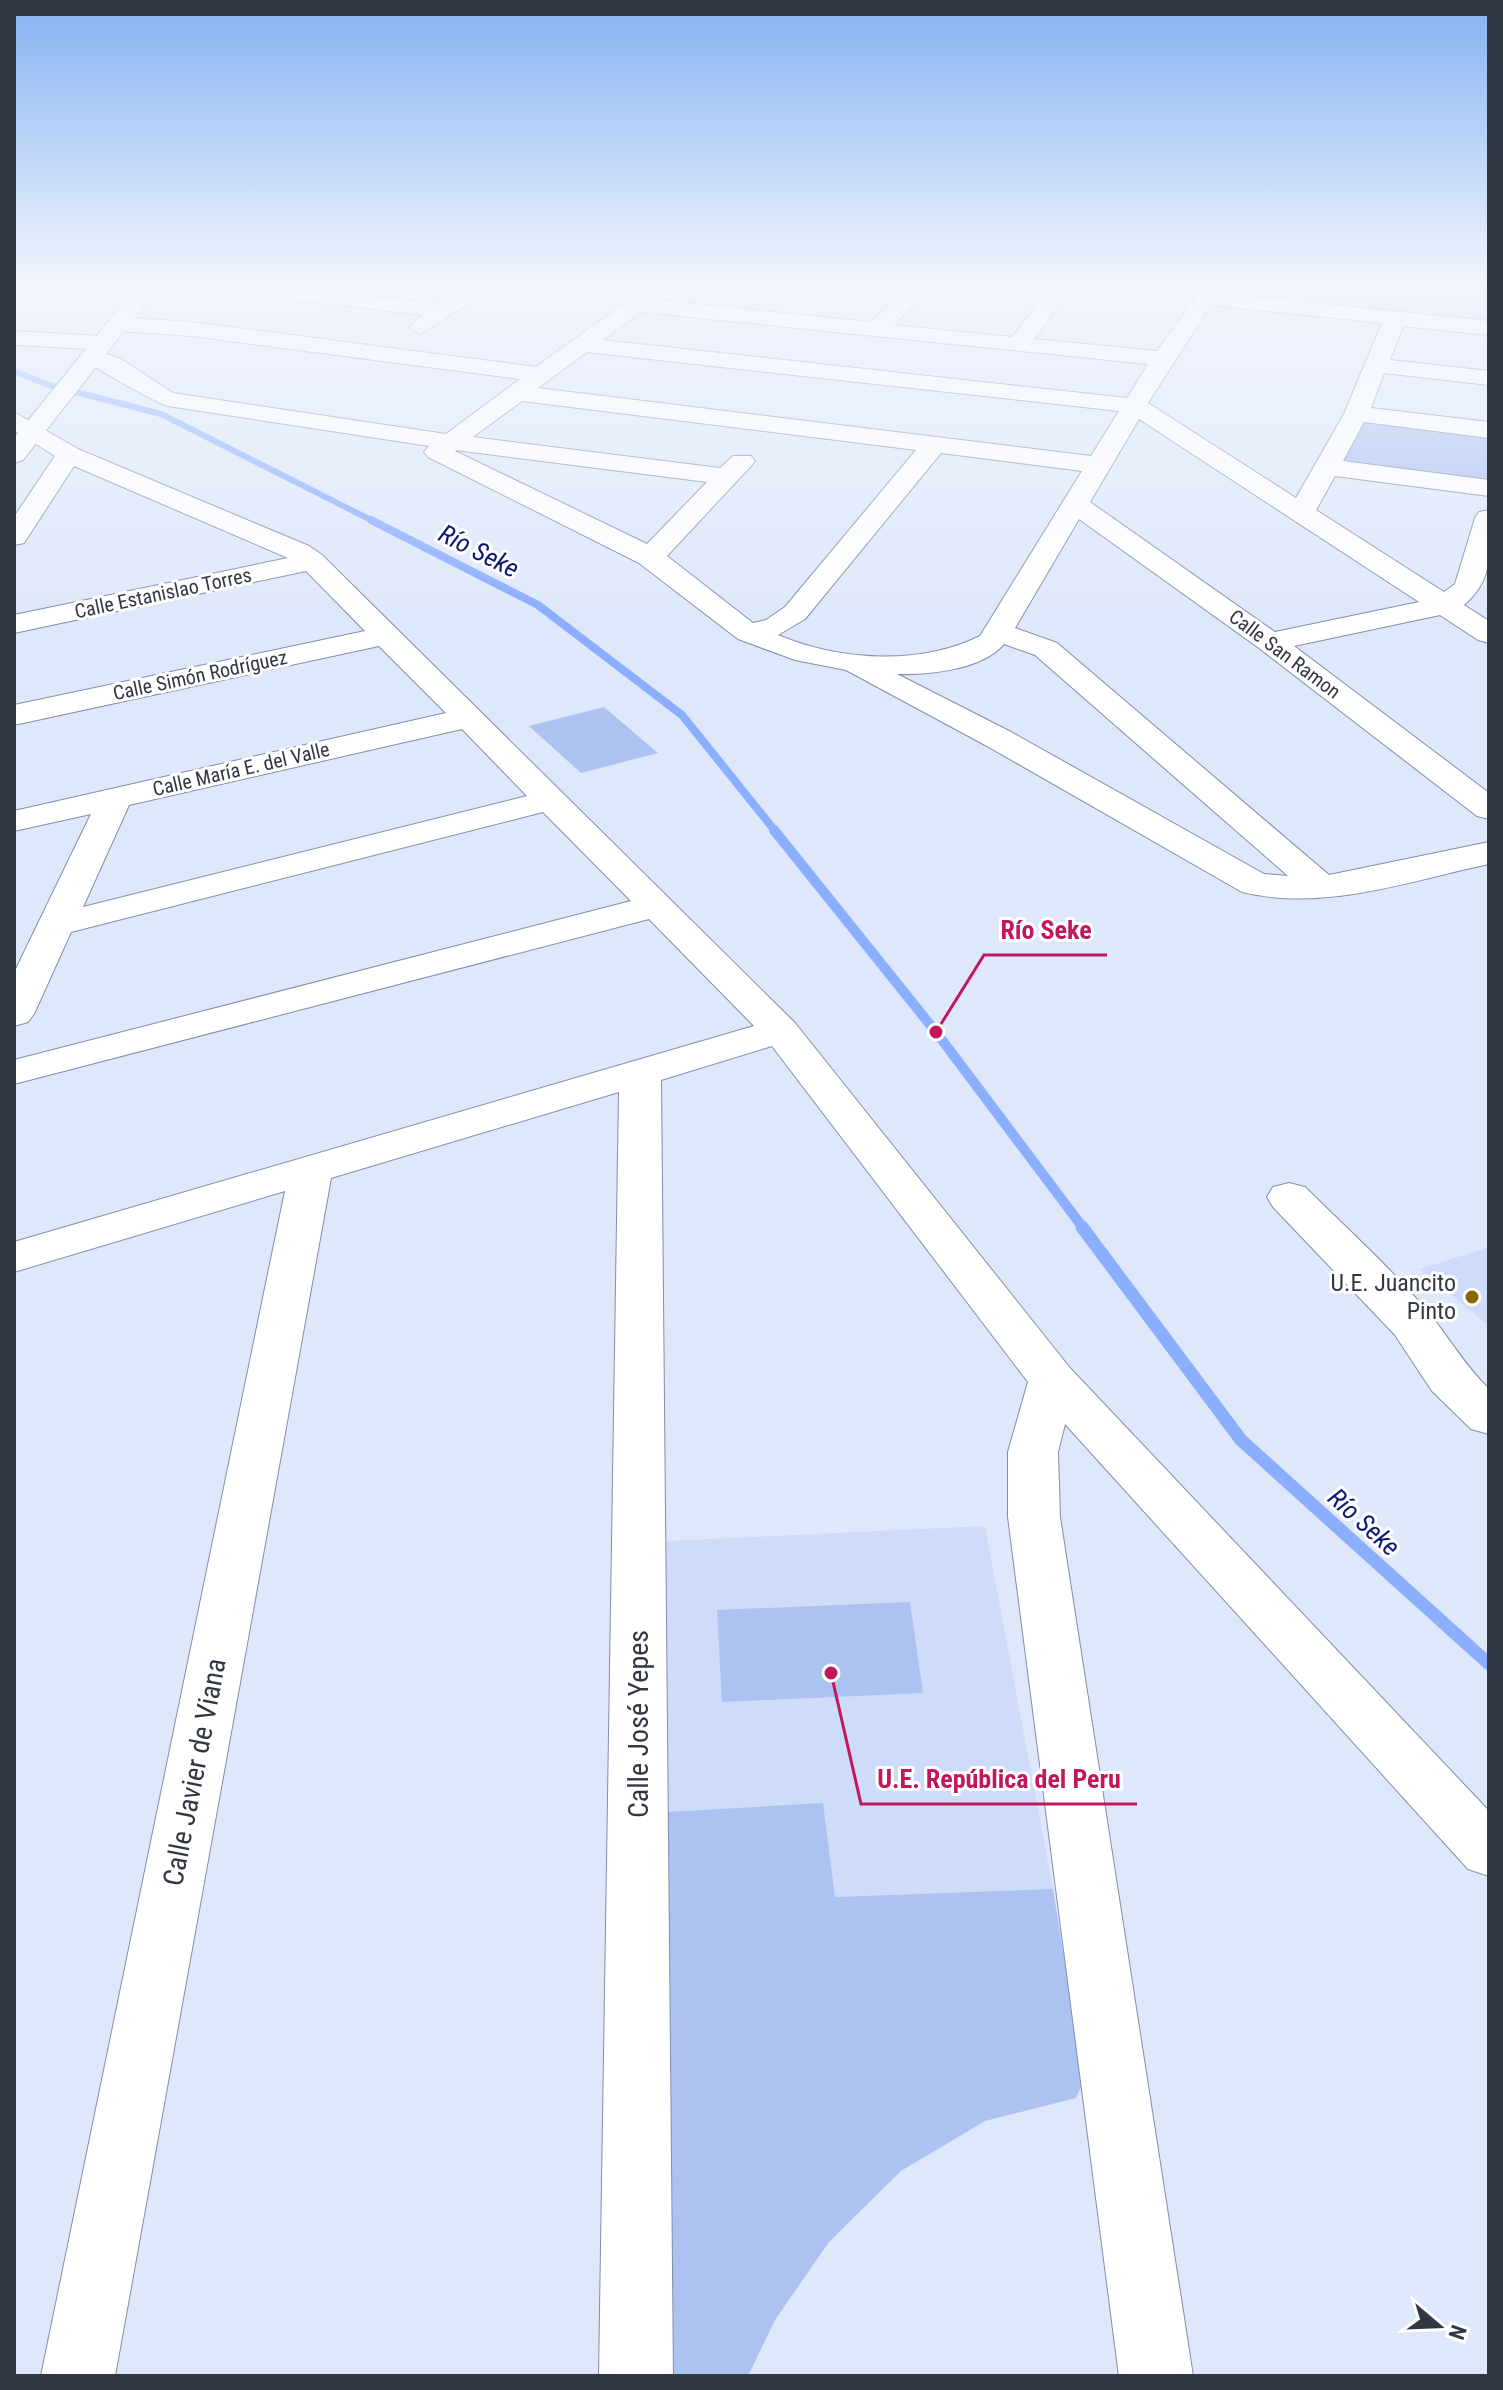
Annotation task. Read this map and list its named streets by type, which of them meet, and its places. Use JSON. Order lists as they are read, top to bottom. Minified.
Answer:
{"streets":{"main road":["Calle Estanislao Torres","Calle San Ramon","Calle Simón Rodríguez","Calle María E. del Valle","Calle José Yepes","Calle Javier de Viana"]},"water":["Río Seke"],"places":["Río Seke","U.E. Juancito Pinto","U.E. República del Peru"],"north":"right"}
